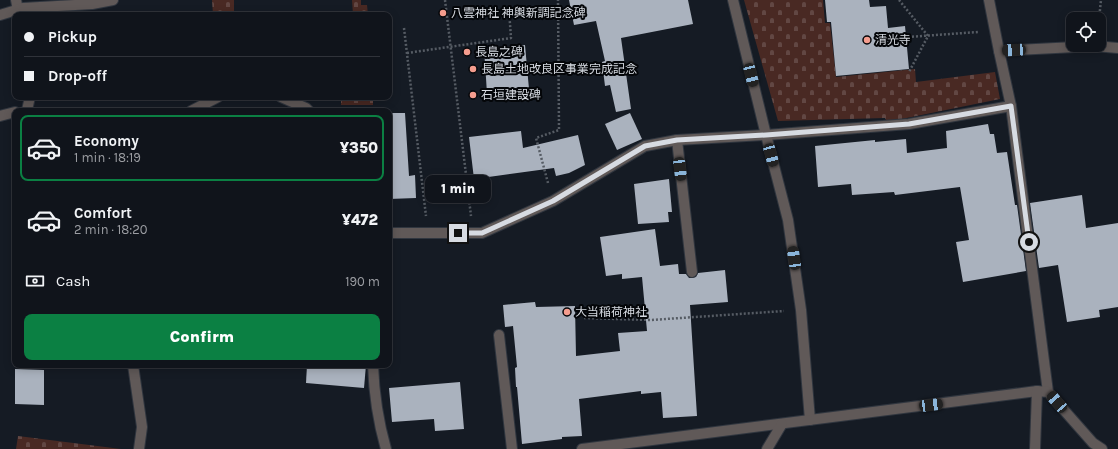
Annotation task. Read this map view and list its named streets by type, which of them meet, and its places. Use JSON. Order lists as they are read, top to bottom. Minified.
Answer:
{"places":["八雲神社 神輿新調記念碑","清光寺","長島之碑","長島土地改良区事業完成記念","石垣建設碑","大当稲荷神社"],"page":{"banner":["Pickup","Drop-off"],"list":[{"name":"Economy","note":"1 min · 18:19","value":"¥350"},{"name":"Comfort","note":"2 min · 18:20","value":"¥472"}],"bubble":"1 min","pay":["Cash","190 m"],"buttons":"Confirm"}}
